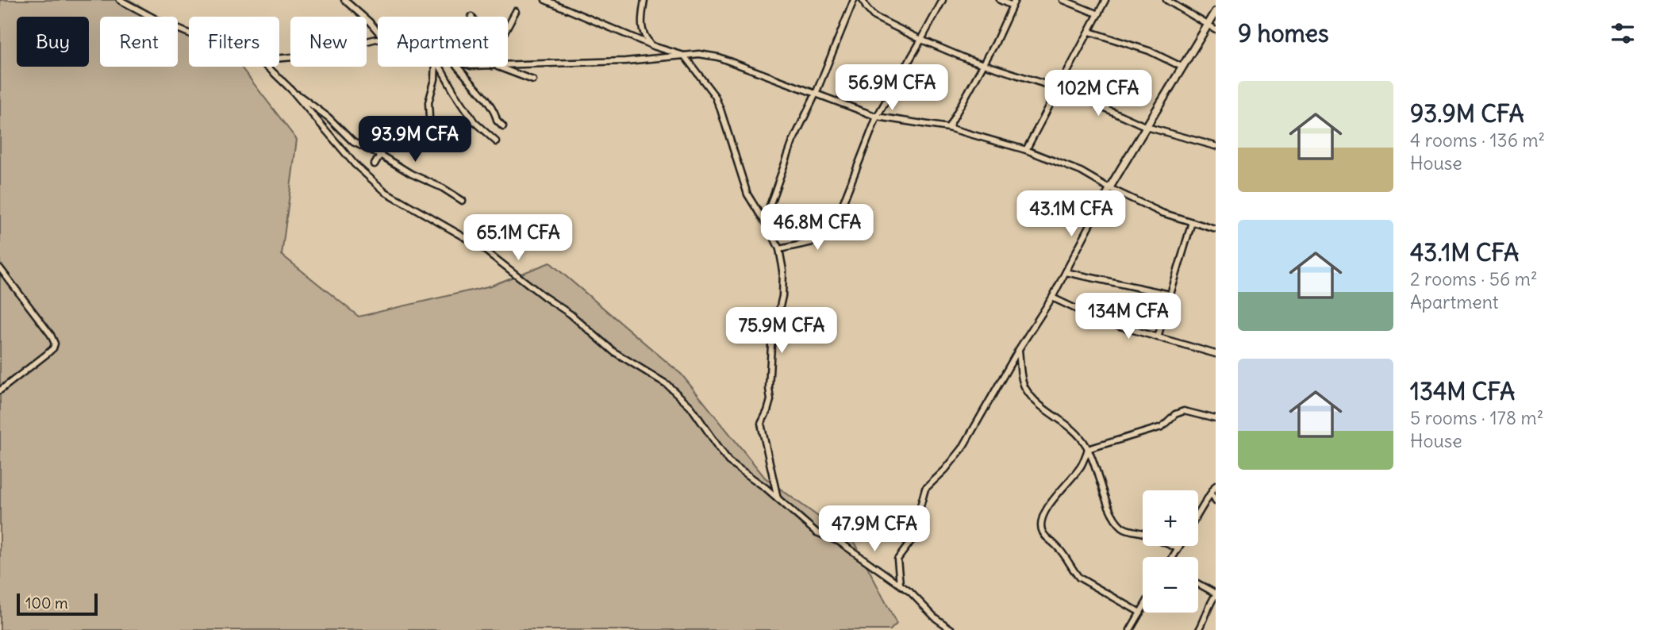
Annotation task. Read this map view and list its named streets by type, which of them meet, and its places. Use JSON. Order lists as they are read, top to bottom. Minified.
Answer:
{"scale_bar":"100 m","page":{"heading":"9 homes","chip":["Buy","Rent","Filters","New","Apartment"],"price":["56.9M CFA","102M CFA","93.9M CFA","43.1M CFA","46.8M CFA","65.1M CFA","134M CFA","75.9M CFA","47.9M CFA"],"list":[{"name":"93.9M CFA","note":"4 rooms · 136 m² · House"},{"name":"43.1M CFA","note":"2 rooms · 56 m² · Apartment"},{"name":"134M CFA","note":"5 rooms · 178 m² · House"}],"map_buttons":["+","−"],"scale":"100 m"}}
